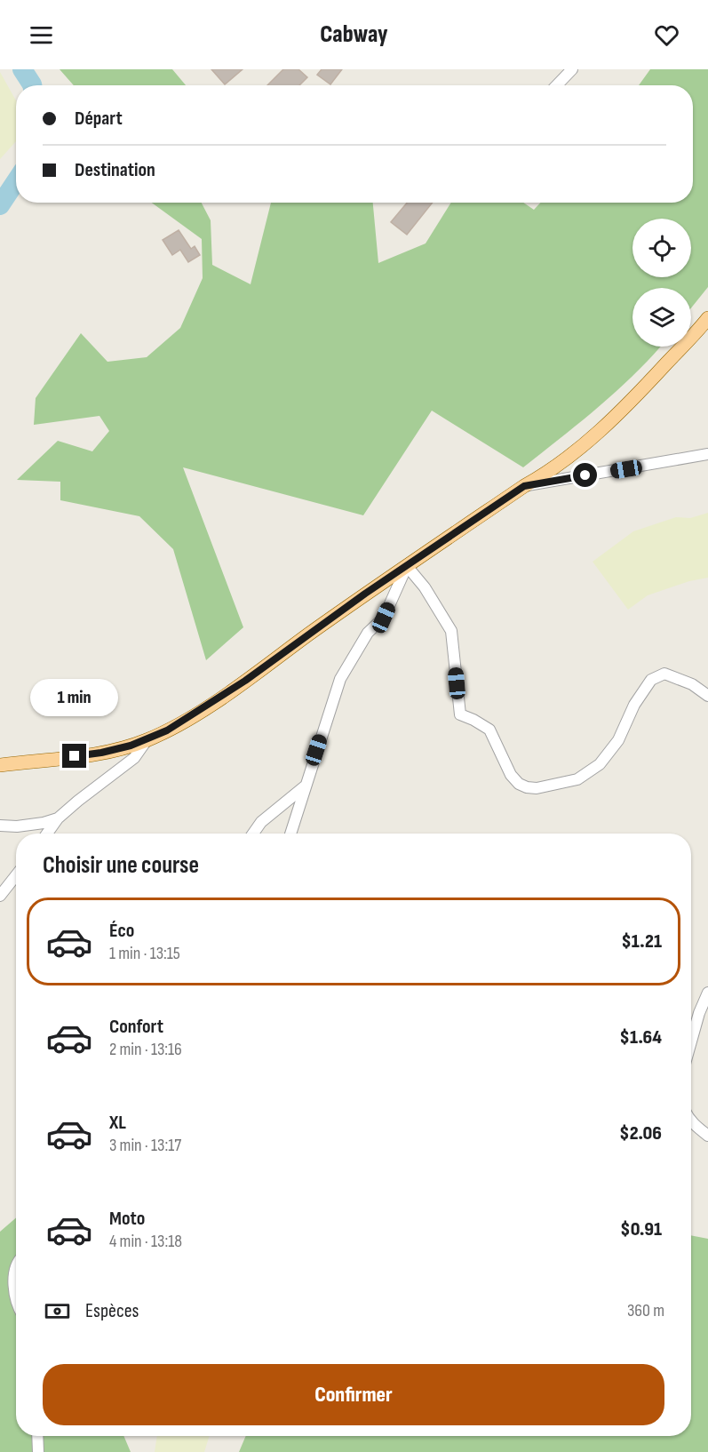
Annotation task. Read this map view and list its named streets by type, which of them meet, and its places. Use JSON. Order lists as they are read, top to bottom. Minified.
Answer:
{"page":{"header":"Cabway","banner":["Départ","Destination"],"bubble":"1 min","heading":"Choisir une course","list":[{"name":"Éco","note":"1 min · 13:15","value":"$1.21"},{"name":"Confort","note":"2 min · 13:16","value":"$1.64"},{"name":"XL","note":"3 min · 13:17","value":"$2.06"},{"name":"Moto","note":"4 min · 13:18","value":"$0.91"}],"pay":["Espèces","360 m"],"buttons":"Confirmer"}}
